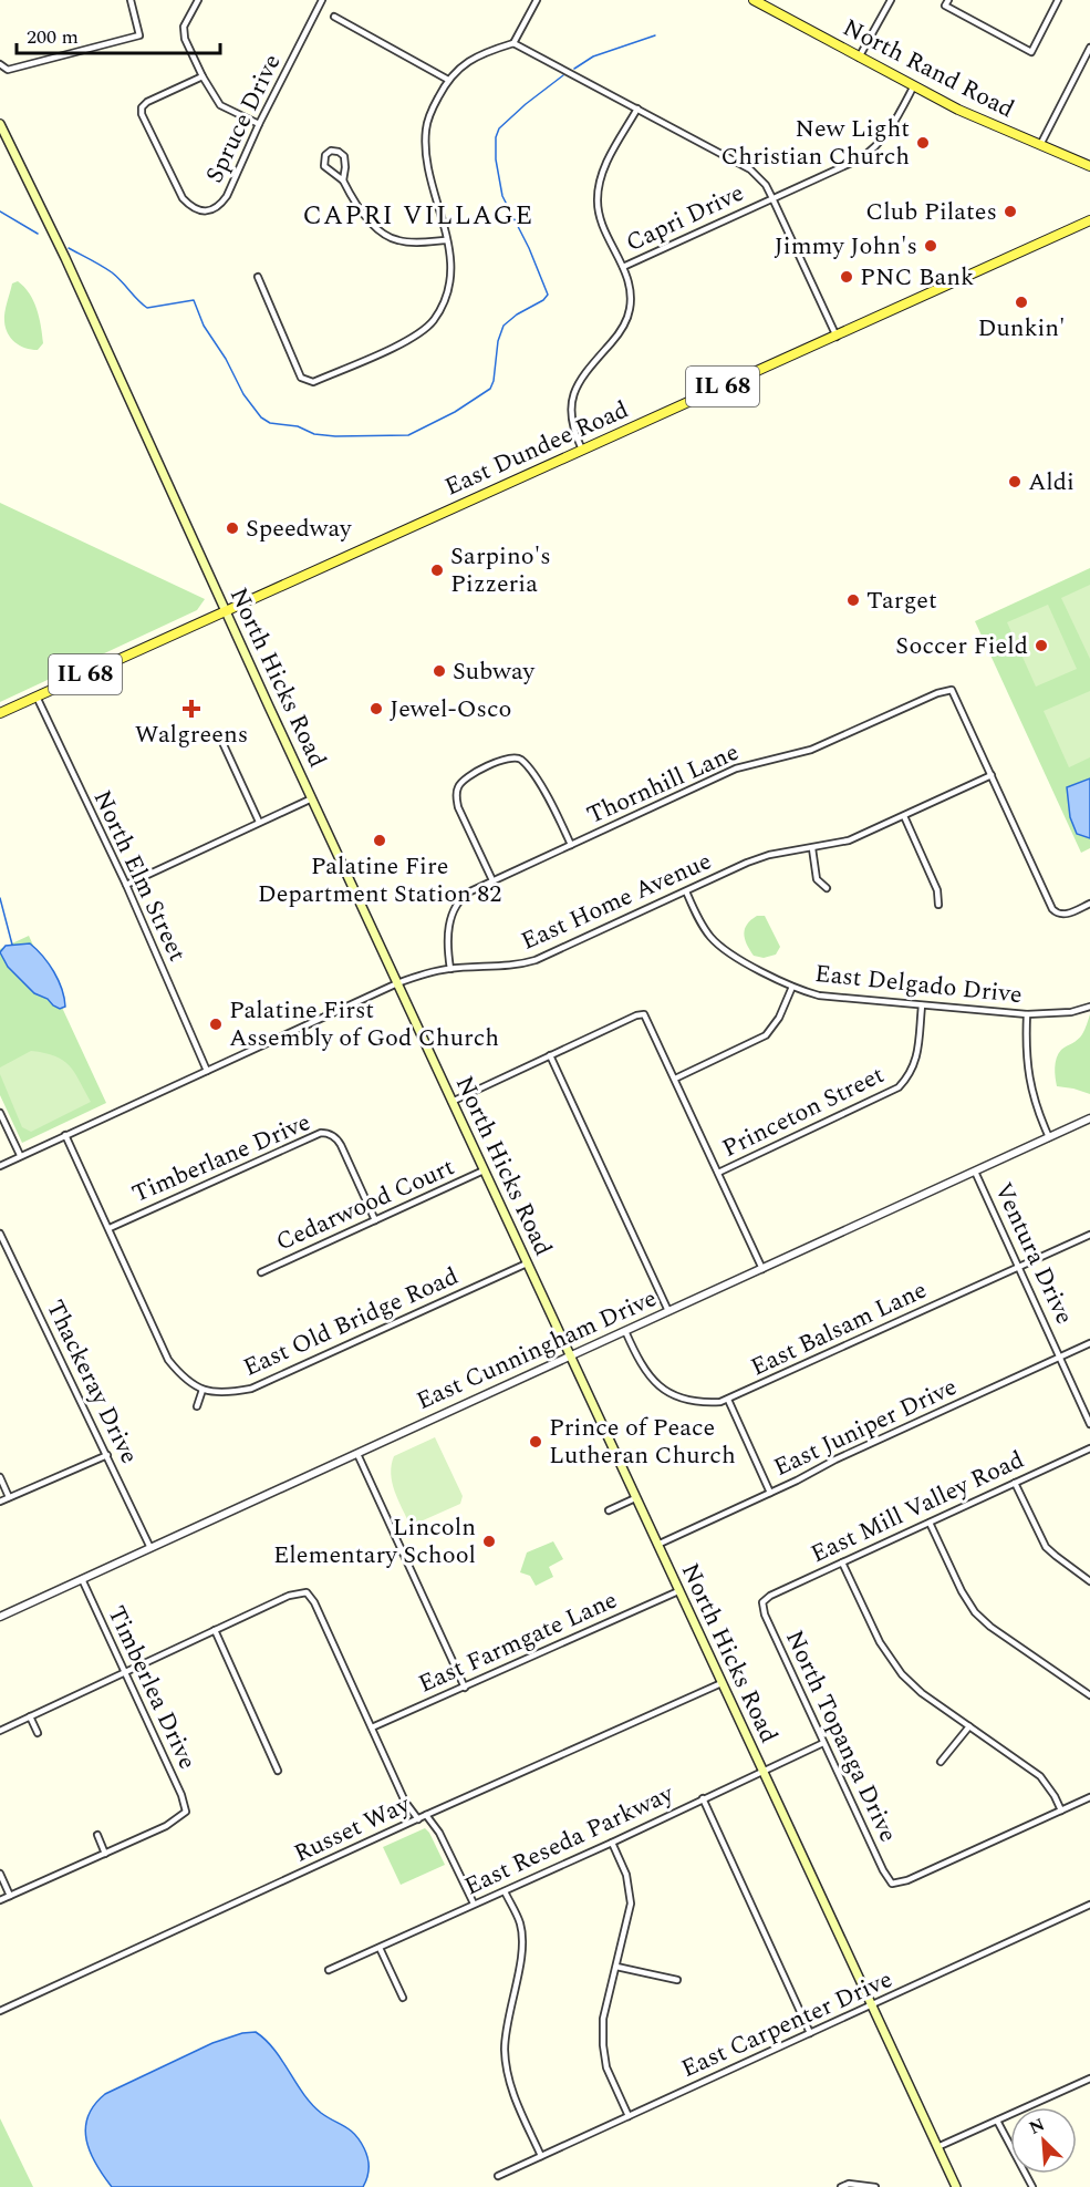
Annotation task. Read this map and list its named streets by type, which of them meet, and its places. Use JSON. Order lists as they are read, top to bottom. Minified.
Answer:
{"streets":{"main road":["North Rand Road","IL 68","East Dundee Road","North Hicks Road"],"street":["Spruce Drive","Capri Drive","Thornhill Lane","North Elm Street","East Home Avenue","East Delgado Drive","Princeton Street","Timberlane Drive","Cedarwood Court","Ventura Drive","East Old Bridge Road","East Balsam Lane","East Cunningham Drive","Thackeray Drive","East Juniper Drive","East Mill Valley Road","East Farmgate Lane","Timberlea Drive","North Topanga Drive","Russet Way","East Reseda Parkway","East Carpenter Drive"]},"crossings":[["North Rand Road","Capri Drive"],["East Dundee Road","North Hicks Road"],["East Dundee Road","North Elm Street"],["North Hicks Road","East Home Avenue"],["North Hicks Road","Cedarwood Court"],["North Hicks Road","East Old Bridge Road"],["North Hicks Road","East Cunningham Drive"],["North Hicks Road","East Juniper Drive"],["North Hicks Road","East Farmgate Lane"],["North Hicks Road","Russet Way"],["North Hicks Road","East Reseda Parkway"],["North Hicks Road","East Carpenter Drive"],["Thornhill Lane","East Home Avenue"],["North Elm Street","East Home Avenue"],["East Home Avenue","East Delgado Drive"],["East Delgado Drive","Princeton Street"],["Timberlane Drive","Cedarwood Court"],["Ventura Drive","East Balsam Lane"],["Ventura Drive","East Cunningham Drive"],["Ventura Drive","East Juniper Drive"],["East Balsam Lane","East Cunningham Drive"],["East Cunningham Drive","Thackeray Drive"],["East Cunningham Drive","Timberlea Drive"],["East Mill Valley Road","North Topanga Drive"],["North Topanga Drive","East Reseda Parkway"]],"districts":["CAPRI VILLAGE"],"places":{"other":["New Light Christian Church","Club Pilates","Jimmy John's","PNC Bank","Dunkin'","Aldi","Speedway","Sarpino's Pizzeria","Target","Soccer Field","Subway","Jewel-Osco","Palatine Fire Department Station 82","Palatine First Assembly of God Church","Prince of Peace Lutheran Church","Lincoln Elementary School"],"health":["Walgreens"]},"scale_bar":"200 m","north":"top left"}
